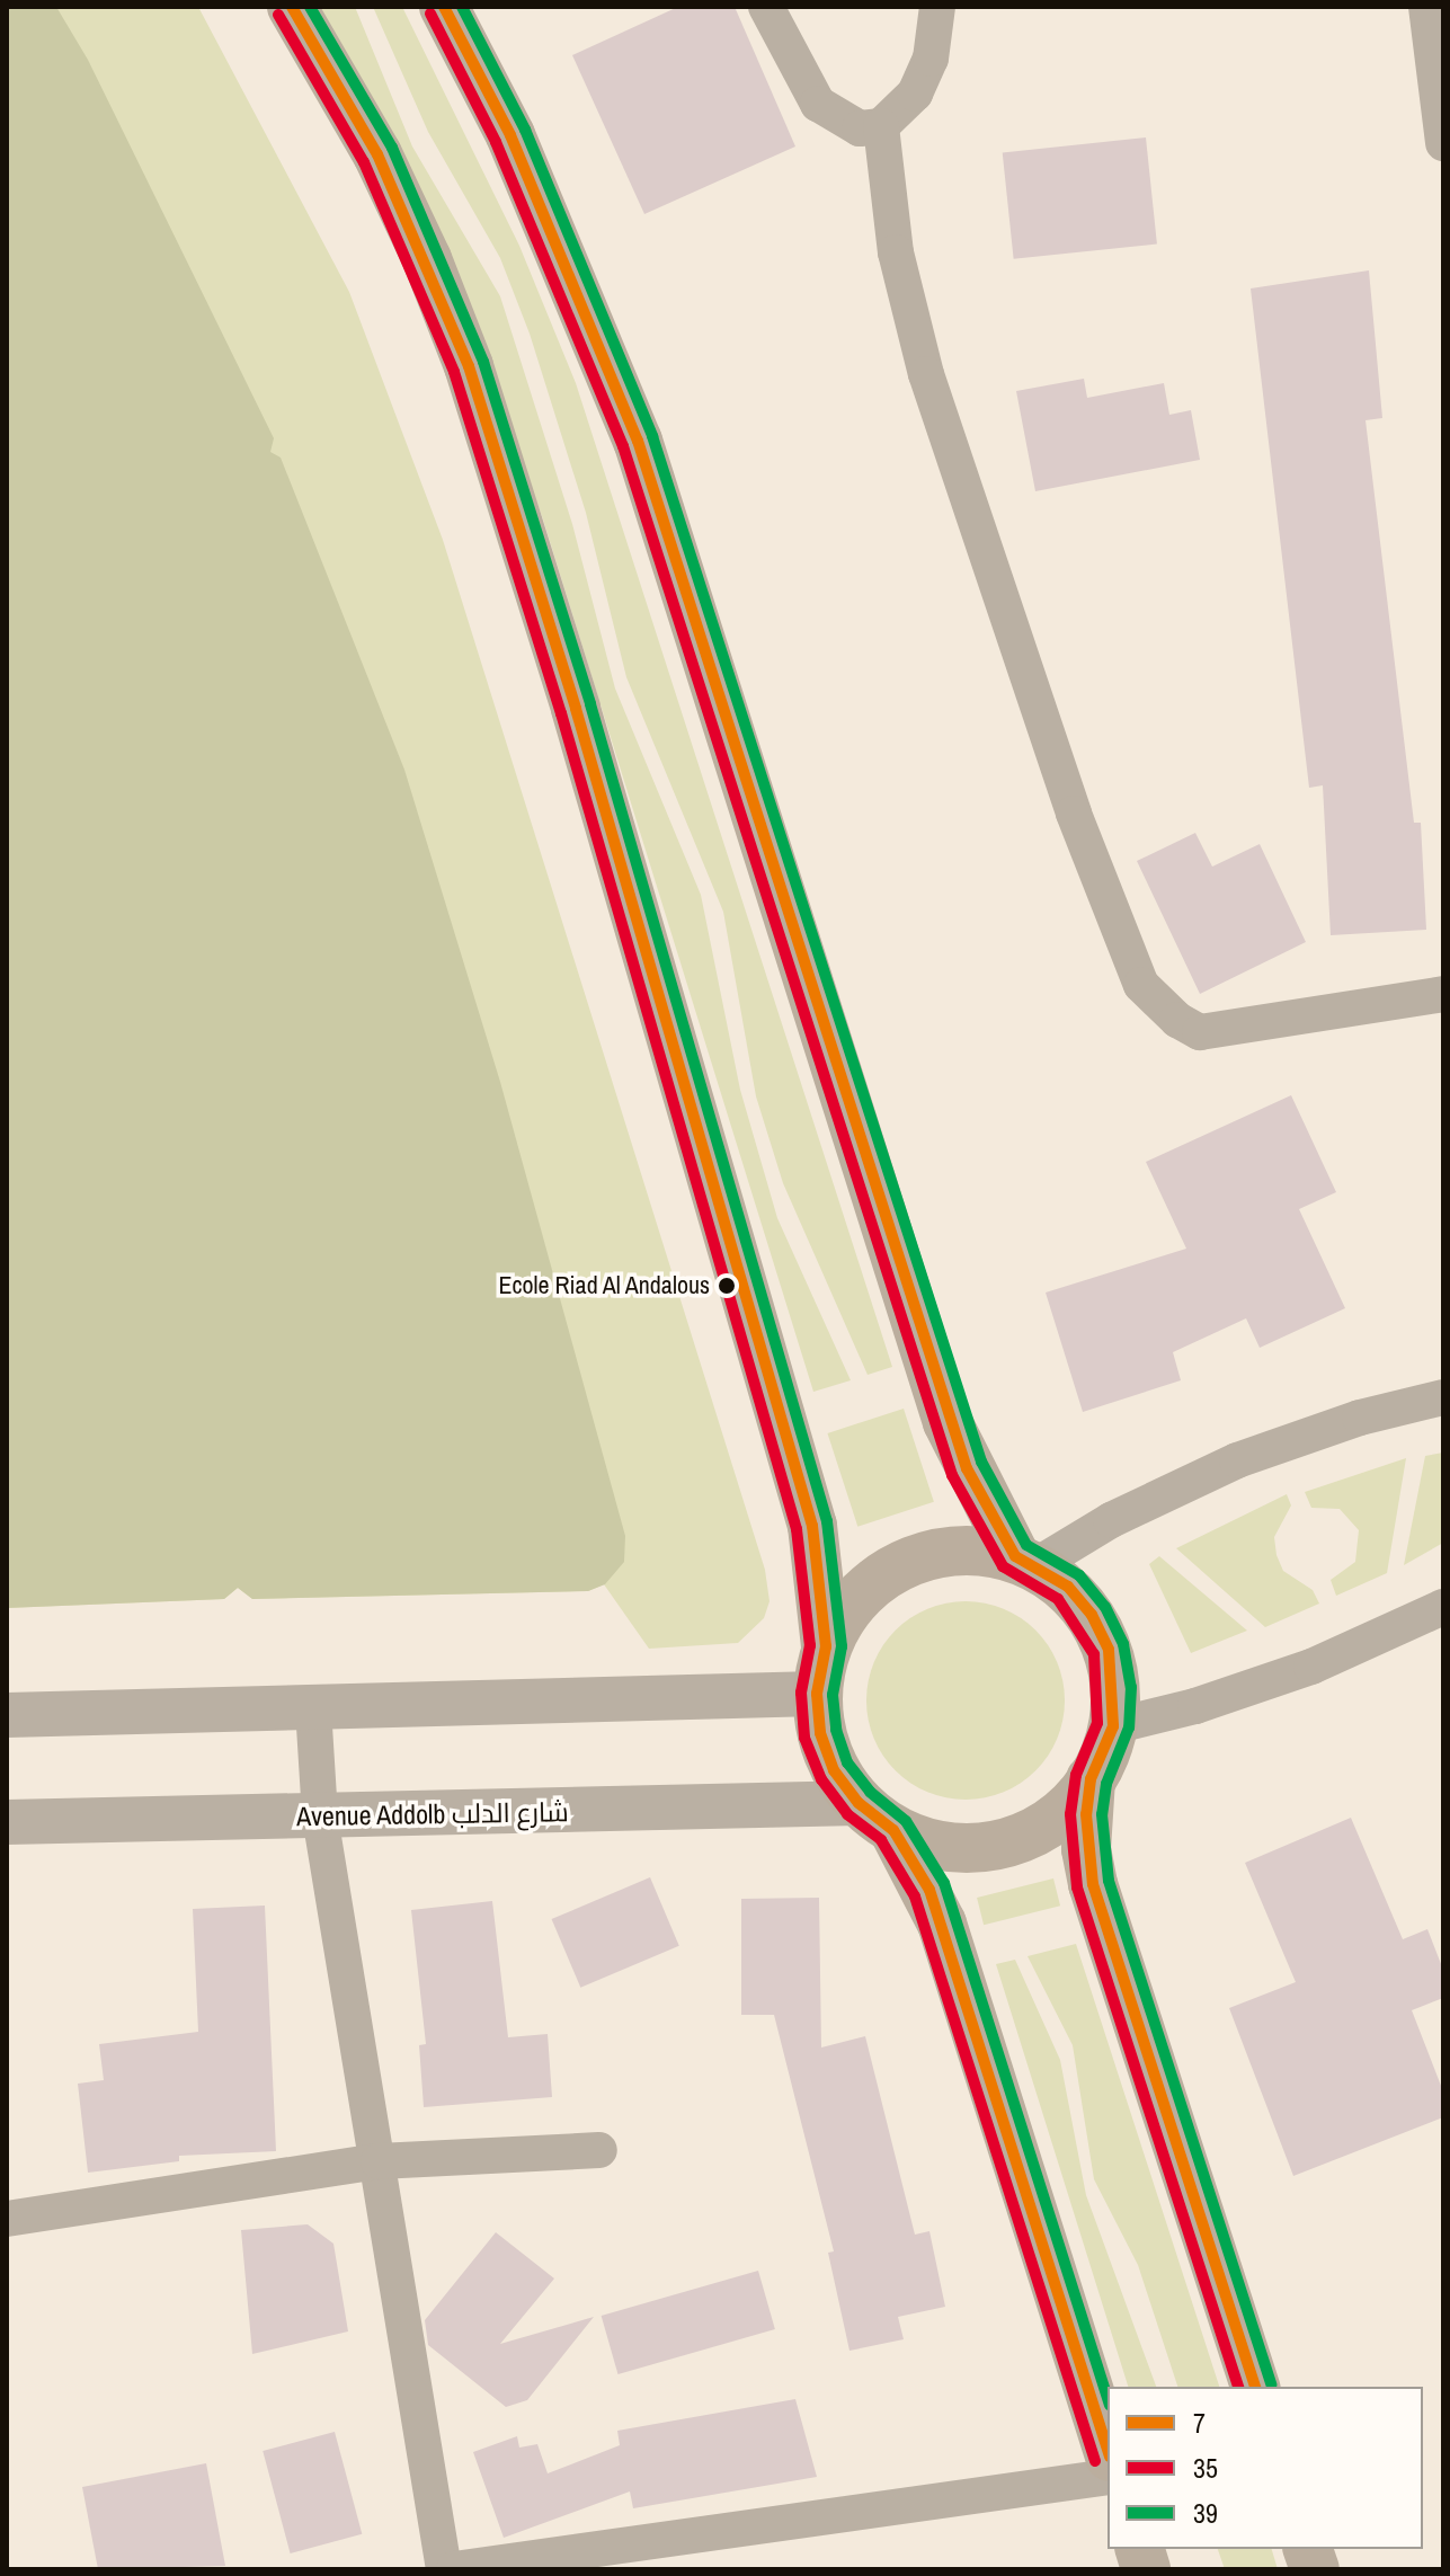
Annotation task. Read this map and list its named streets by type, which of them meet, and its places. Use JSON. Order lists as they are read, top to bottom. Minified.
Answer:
{"streets":{"street":["Avenue Addolb شارع الدلب"]},"places":["Ecole Riad Al Andalous"],"lines":["transit line 7","transit line 39","transit line 35"],"legend":["7","35","39"]}
